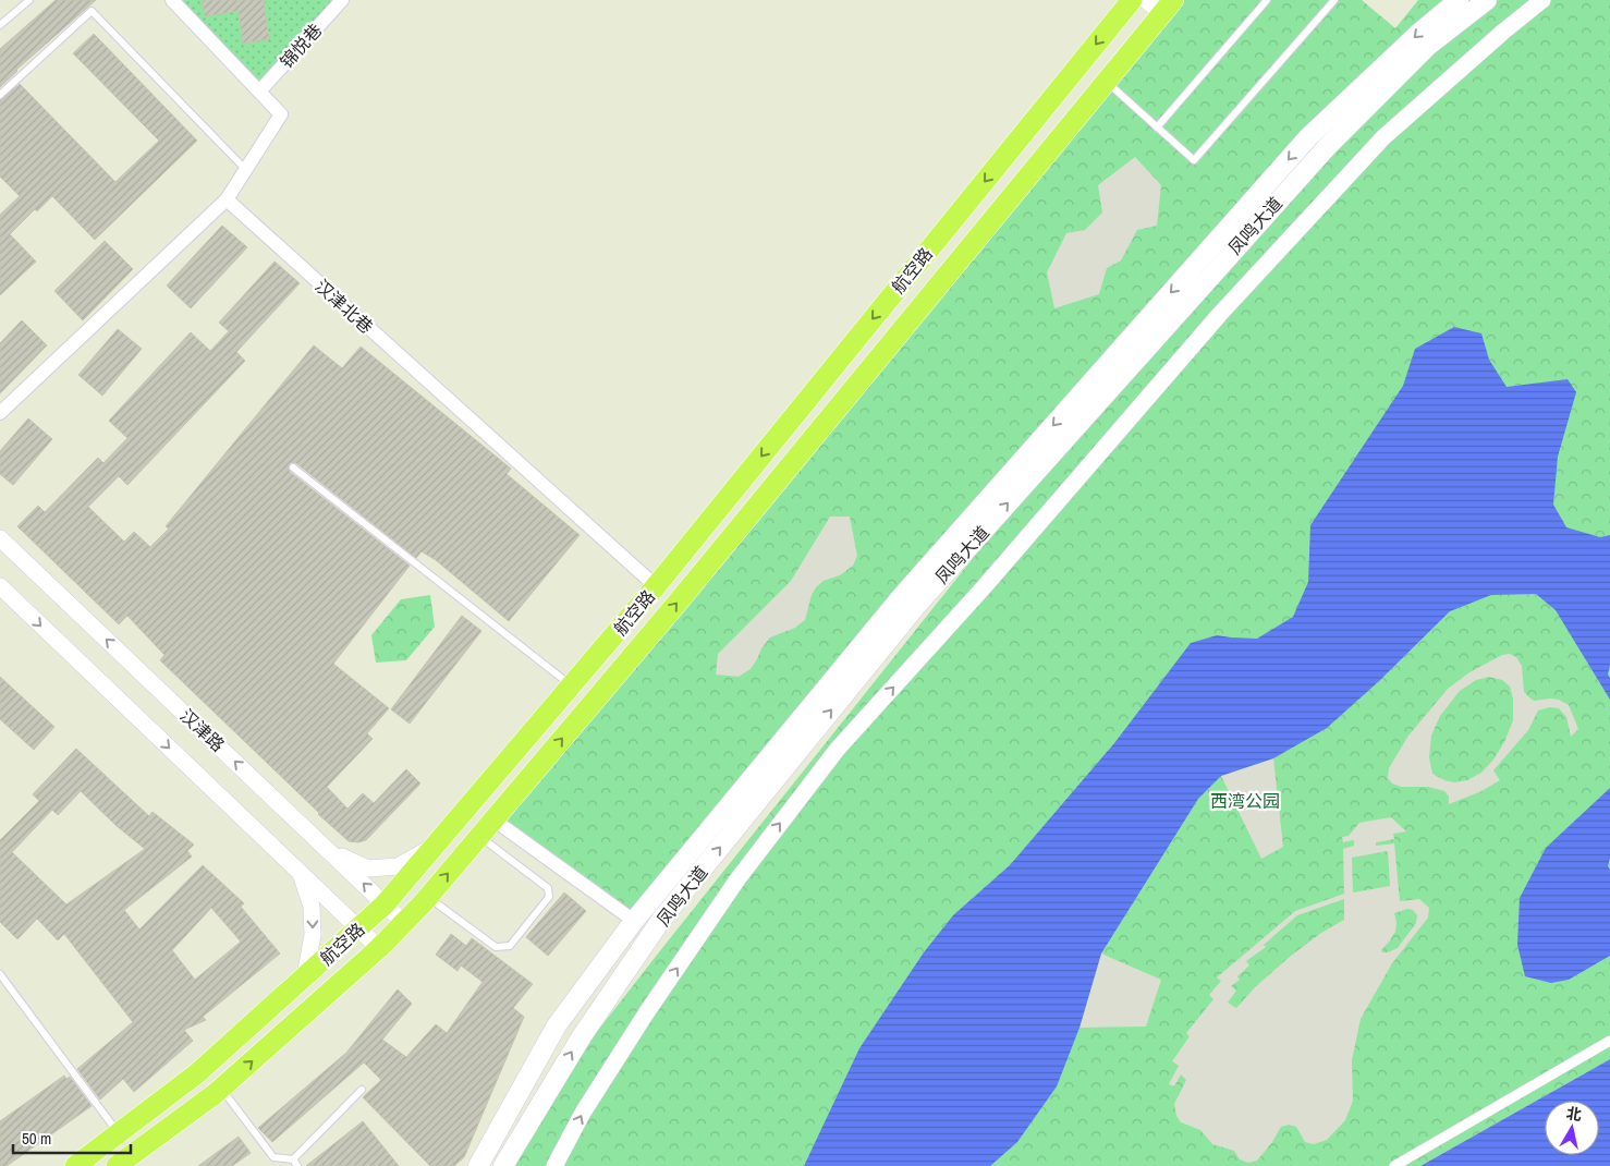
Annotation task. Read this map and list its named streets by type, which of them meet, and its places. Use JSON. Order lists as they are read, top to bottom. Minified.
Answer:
{"streets":{"main road":["凤鸣大道","航空路"],"street":["锦悦巷","汉津北巷","汉津路"]},"crossings":[["航空路","汉津北巷"],["航空路","汉津路"]],"parks":["西湾公园"],"scale_bar":"50 m","north":"top"}
